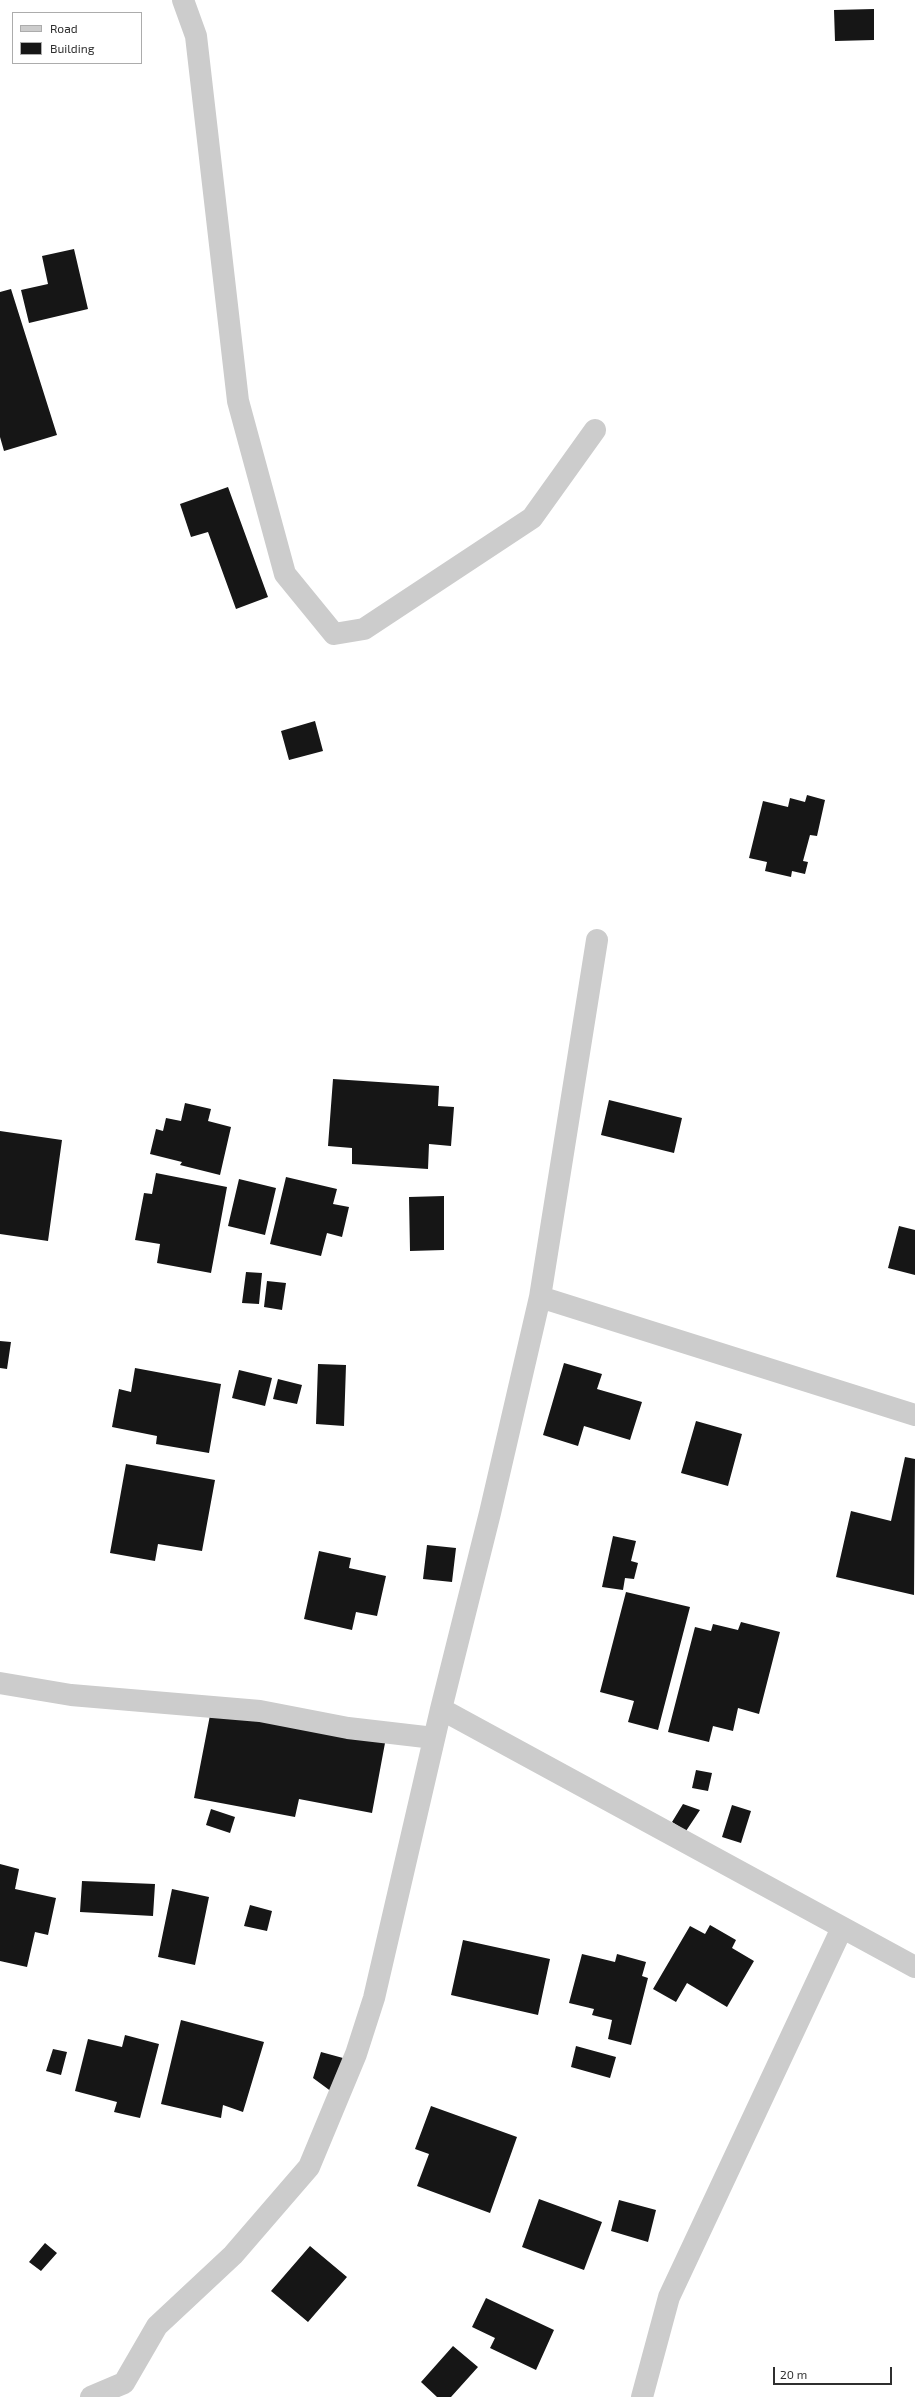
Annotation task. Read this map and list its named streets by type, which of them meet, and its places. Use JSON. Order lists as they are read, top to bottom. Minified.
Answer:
{"legend":["Road","Building"],"scale_bar":"20 m"}
